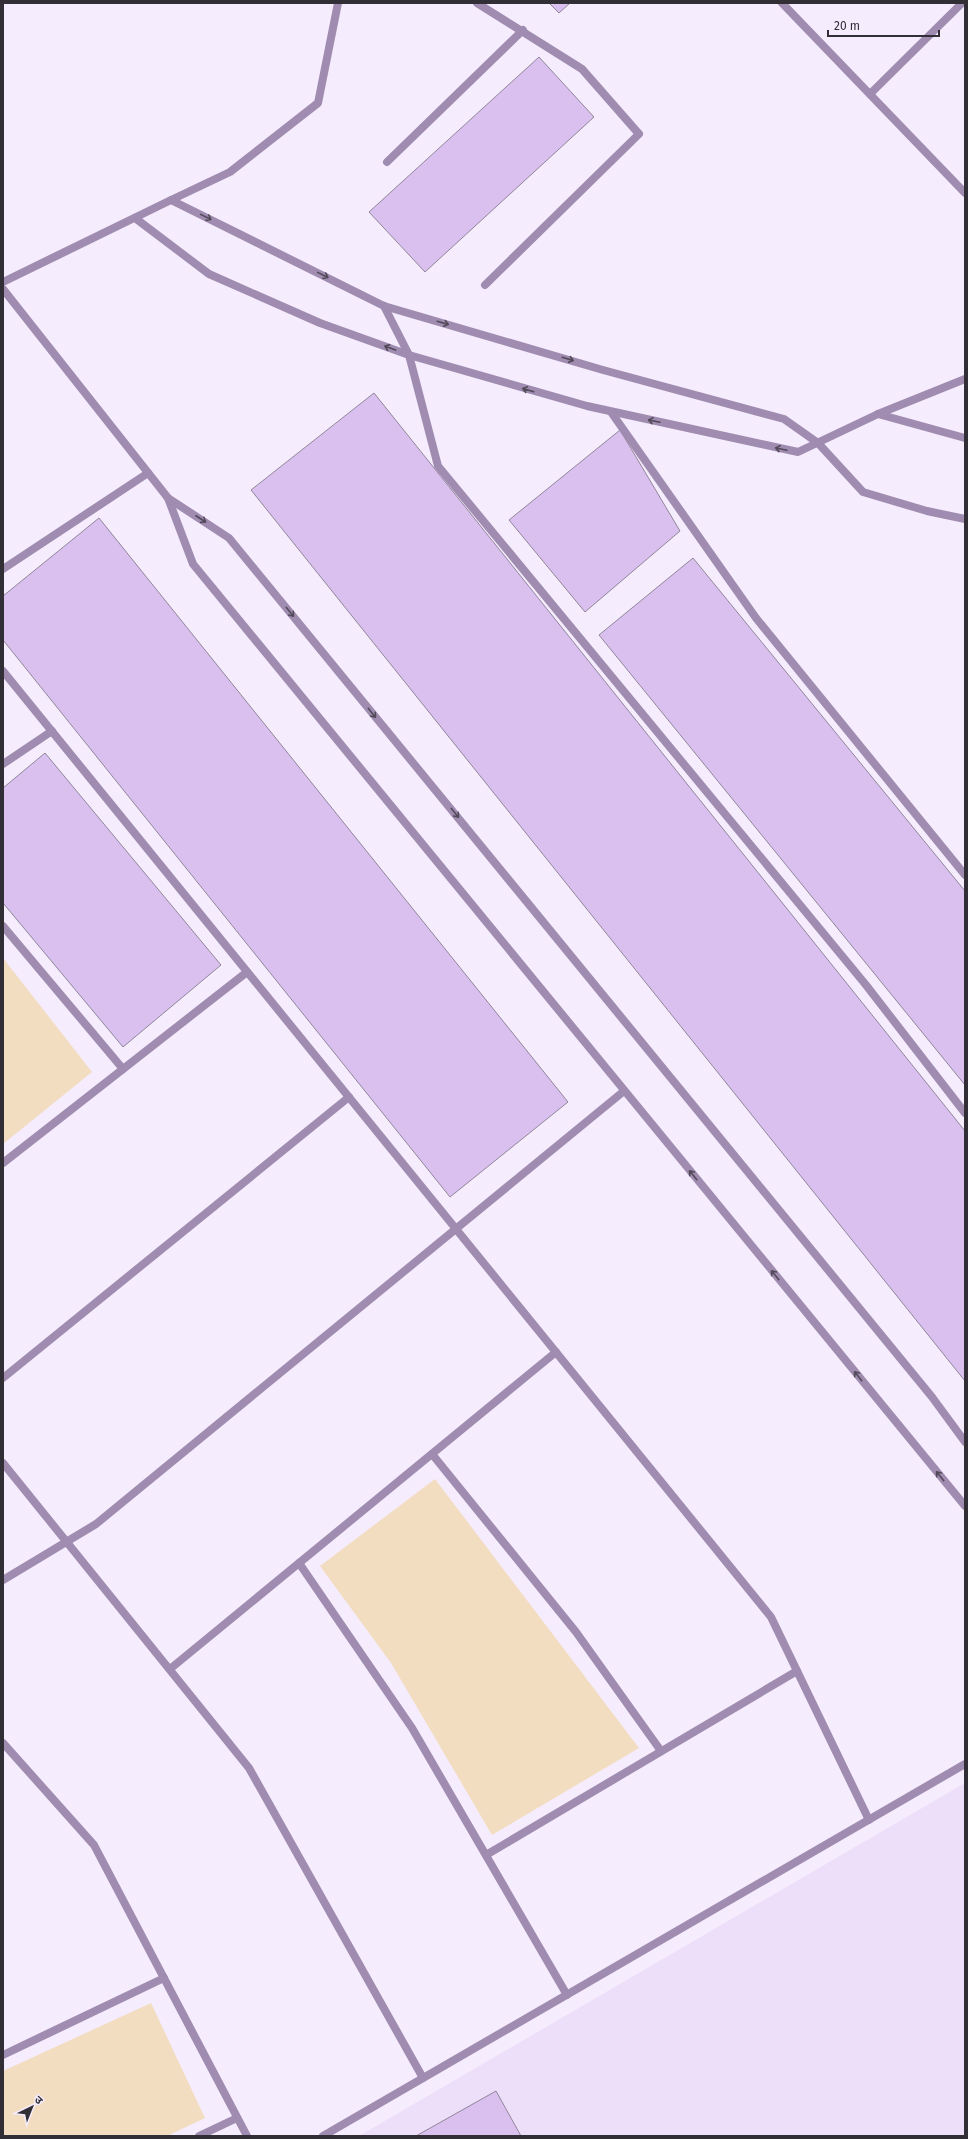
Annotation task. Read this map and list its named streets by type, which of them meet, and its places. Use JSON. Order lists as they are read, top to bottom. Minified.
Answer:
{"scale_bar":"20 m","north":"top right"}
